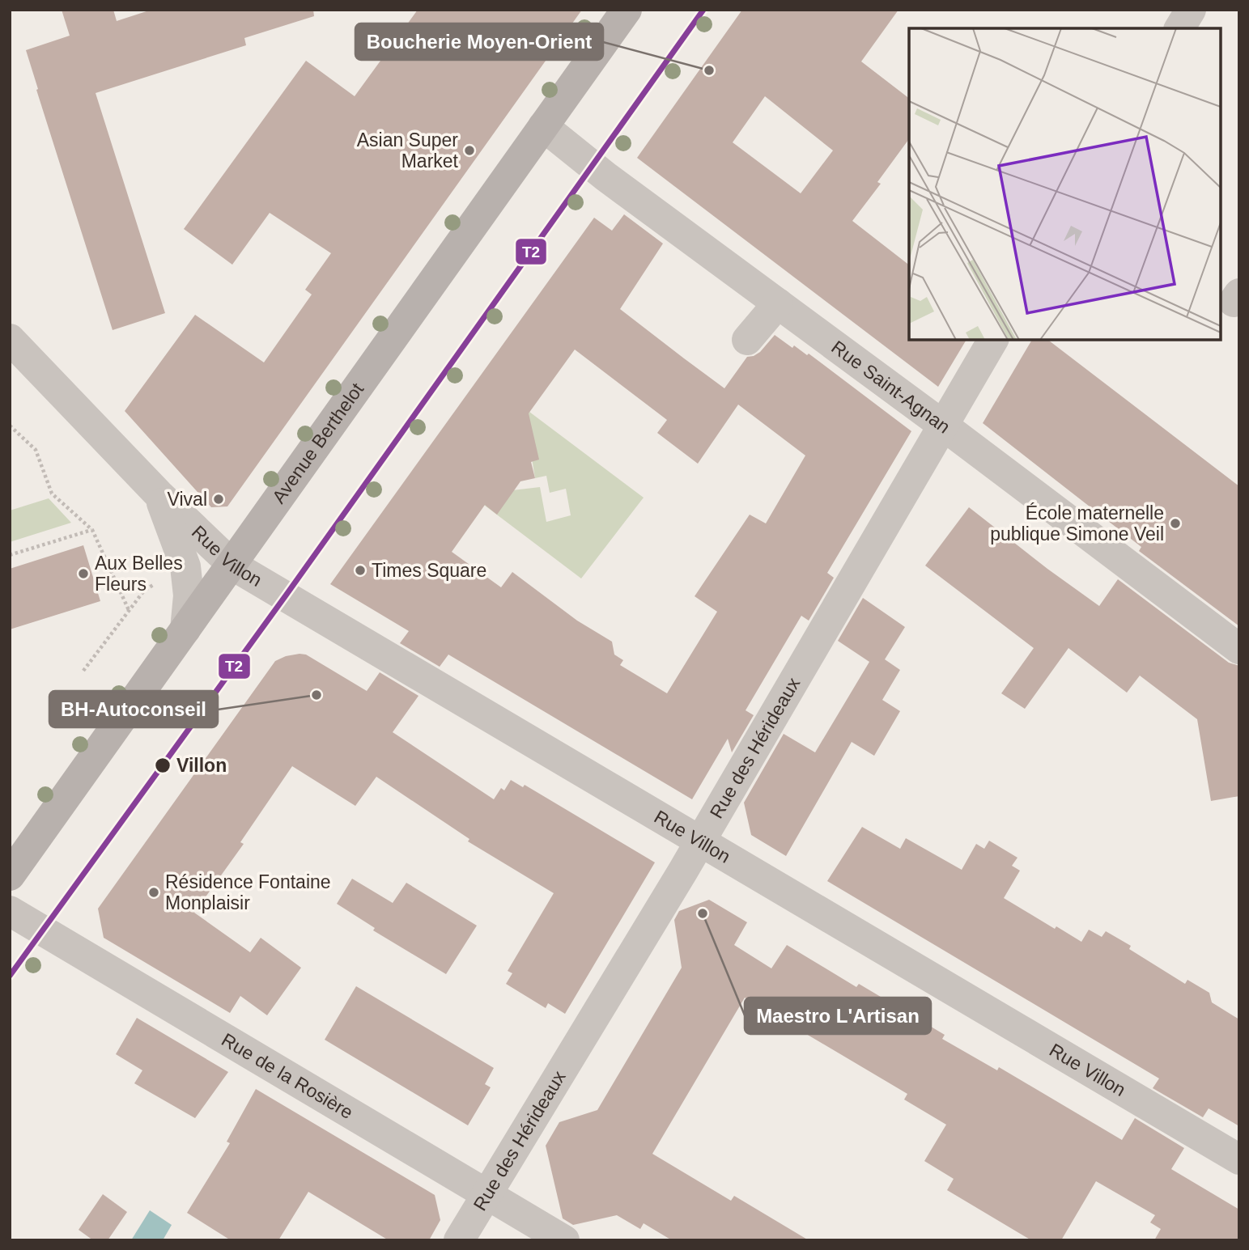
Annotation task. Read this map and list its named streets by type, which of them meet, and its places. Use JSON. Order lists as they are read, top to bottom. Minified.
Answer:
{"streets":{"main road":["Avenue Berthelot"],"street":["Rue Saint-Agnan","Rue Villon","Rue des Hérideaux","Rue de la Rosière"]},"crossings":[["Rue Saint-Agnan","Avenue Berthelot"],["Rue Saint-Agnan","Rue des Hérideaux"],["Avenue Berthelot","Rue Villon"],["Rue Villon","Rue des Hérideaux"],["Rue des Hérideaux","Rue de la Rosière"]],"places":["Boucherie Moyen-Orient","Asian Super Market","Vival","École maternelle publique Simone Veil","Times Square","Aux Belles Fleurs","BH-Autoconseil","Villon","Résidence Fontaine Monplaisir","Maestro L'Artisan"],"lines":["transit line T2"]}
